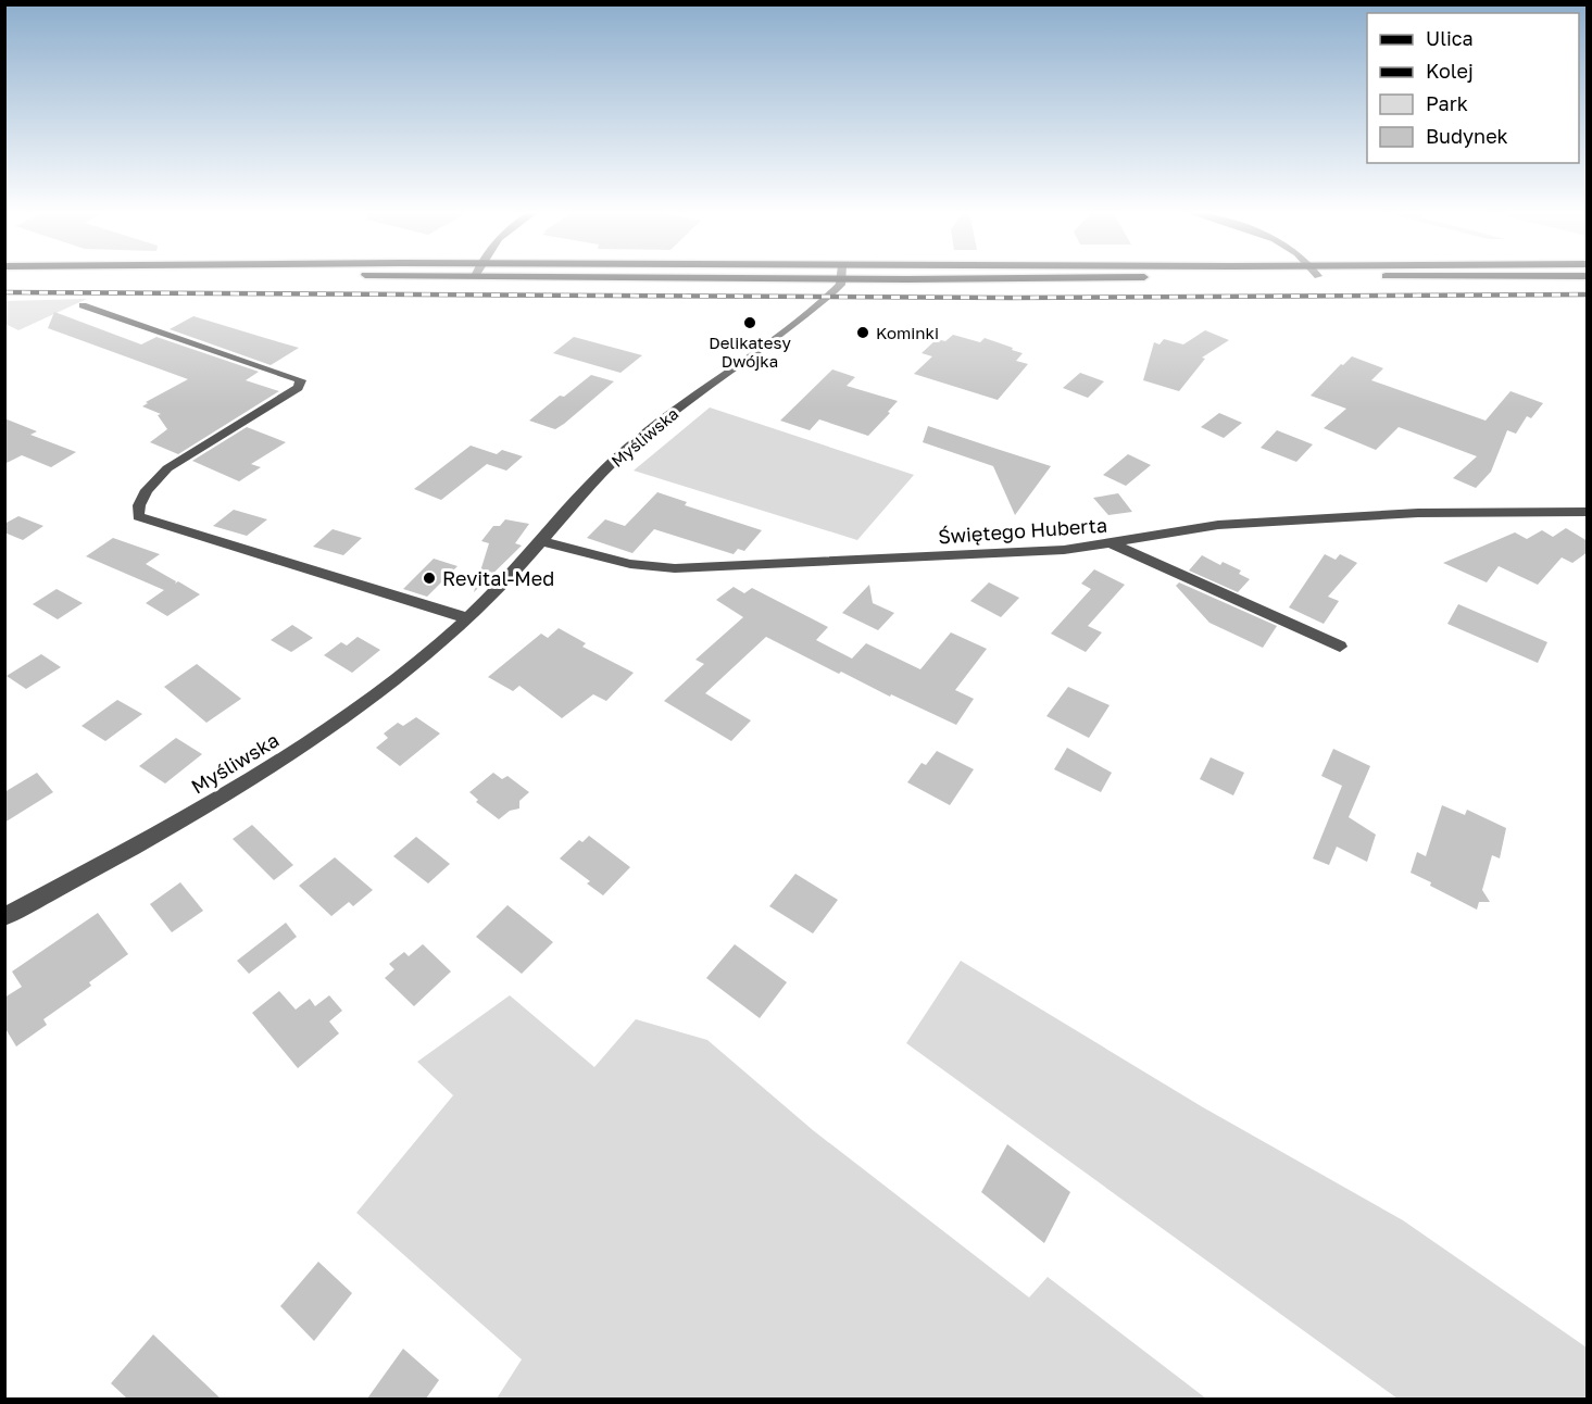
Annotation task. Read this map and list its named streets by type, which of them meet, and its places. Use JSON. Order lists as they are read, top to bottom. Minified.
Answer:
{"streets":{"street":["Myśliwska","Świętego Huberta"]},"crossings":[["Myśliwska","Świętego Huberta"]],"places":["Delikatesy Dwójka","Kominki","Revital-Med"],"legend":["Ulica","Kolej","Park","Budynek"]}
